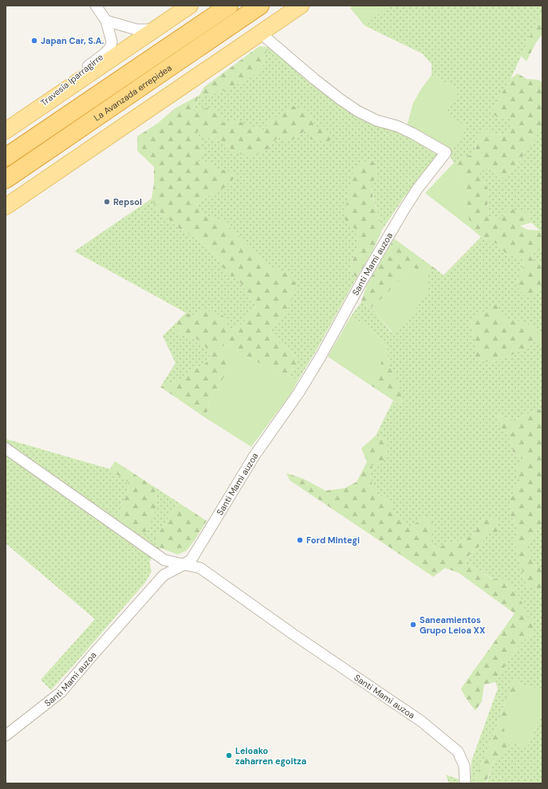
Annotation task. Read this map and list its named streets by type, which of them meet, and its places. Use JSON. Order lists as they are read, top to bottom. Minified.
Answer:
{"streets":{"highway":["La Avanzada errepidea"],"street":["Travesía Iparragirre","Santi Mami auzoa"]},"places":["Japan Car, S.A.","Repsol","Ford Mintegi","Saneamientos Grupo Leioa XX","Leioako zaharren egoitza"]}
